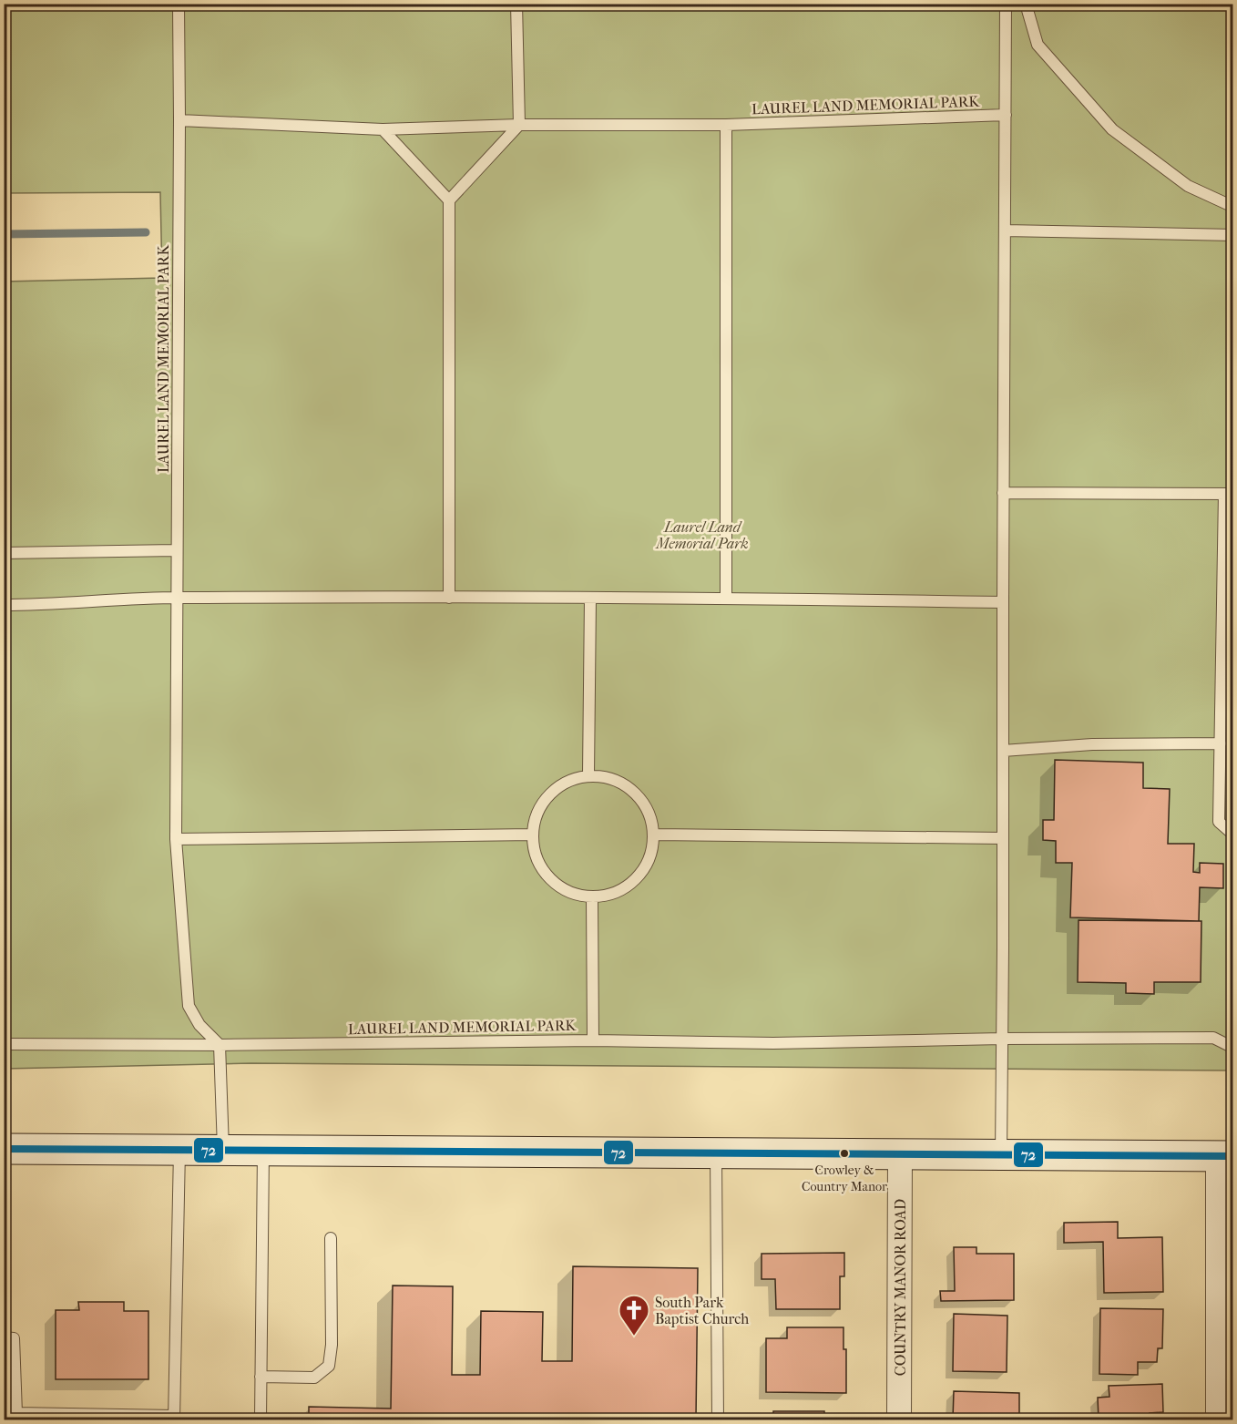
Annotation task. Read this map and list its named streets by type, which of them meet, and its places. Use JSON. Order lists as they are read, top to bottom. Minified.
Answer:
{"streets":{"street":["COUNTRY MANOR ROAD"],"lane":["LAUREL LAND MEMORIAL PARK"]},"parks":["Laurel Land Memorial Park"],"places":{"other":["Crowley & Country Manor"],"church":["South Park Baptist Church"]},"lines":["transit line 72"]}
